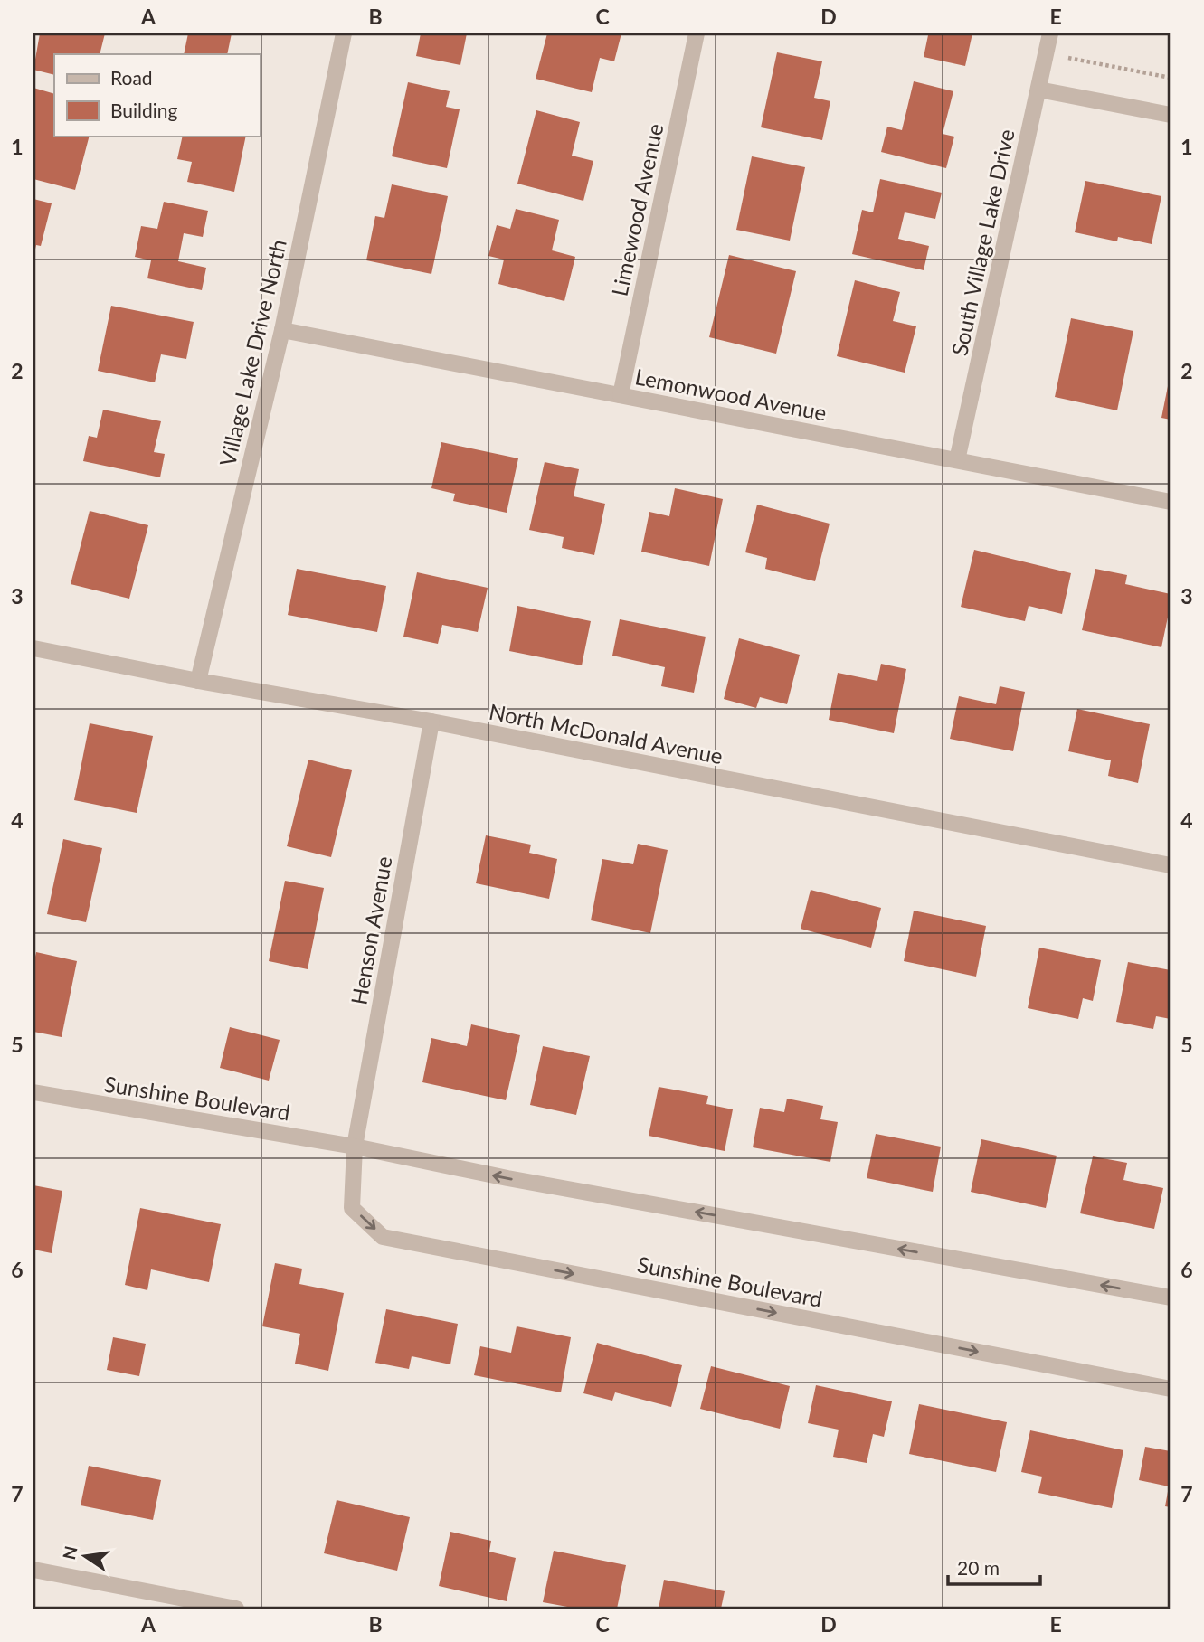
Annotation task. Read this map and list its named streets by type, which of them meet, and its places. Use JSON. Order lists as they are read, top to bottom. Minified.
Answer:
{"streets":{"street":["Limewood Avenue","South Village Lake Drive","Village Lake Drive North","Lemonwood Avenue","North McDonald Avenue","Henson Avenue","Sunshine Boulevard"]},"crossings":[["Limewood Avenue","Lemonwood Avenue"],["South Village Lake Drive","Lemonwood Avenue"],["Village Lake Drive North","Lemonwood Avenue"],["Village Lake Drive North","North McDonald Avenue"],["North McDonald Avenue","Henson Avenue"],["Henson Avenue","Sunshine Boulevard"]],"legend":["Road","Building"],"scale_bar":"20 m","north":"left","grid":{"columns":["A","B","C","D","E"],"rows":["1","2","3","4","5","6","7"]}}
